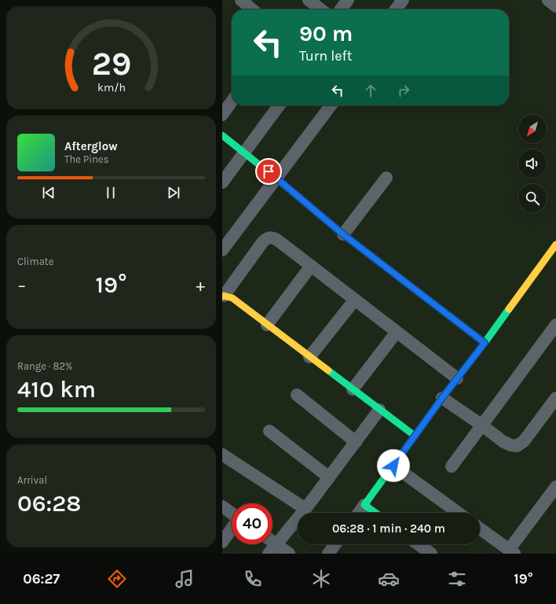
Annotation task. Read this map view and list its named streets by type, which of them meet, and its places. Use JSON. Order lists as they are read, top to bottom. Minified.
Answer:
{"north":"bottom left","page":{"turn":["90 m","Turn left"],"song":["Afterglow","The Pines"],"tile":["Climate",["Range · 82%","410 km"],["Arrival","06:28"]],"heat":["−","19°","+"],"limit":"40","trip":"06:28 · 1 min · 240 m","tabs":["06:27","19°"],"gauge":["29","km/h"]}}
